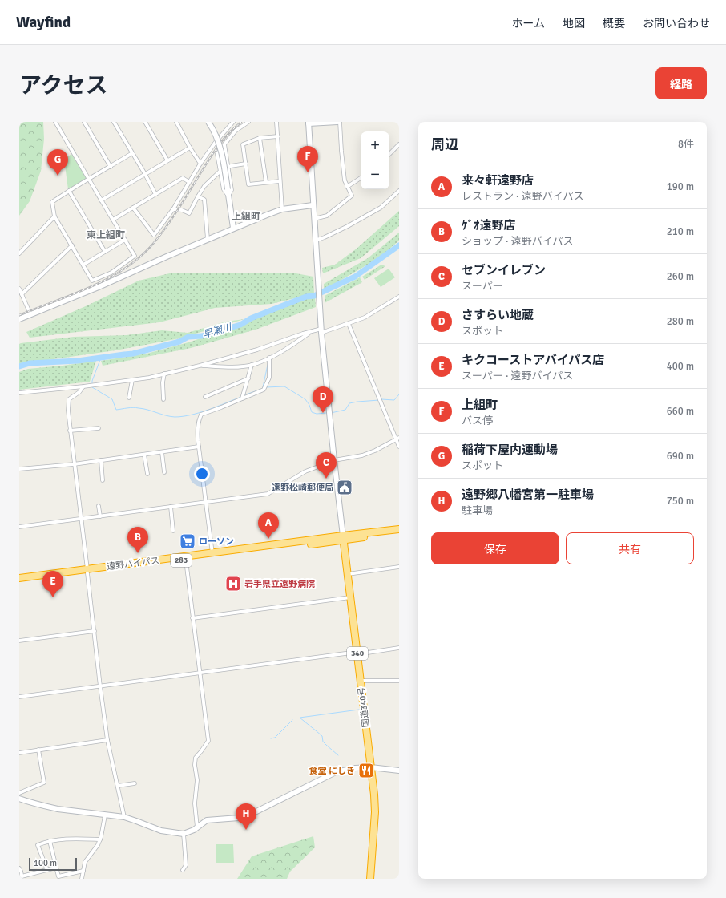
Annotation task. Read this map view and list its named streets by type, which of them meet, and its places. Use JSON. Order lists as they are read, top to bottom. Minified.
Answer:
{"streets":{"highway":["283","遠野バイパス","340","国道340号"]},"crossings":[["遠野バイパス","国道340号"]],"districts":["上組町","東上組町"],"water":["早瀬川"],"places":{"public building":["遠野松崎郵便局"],"supermarket":["ローソン"],"hospital":["岩手県立遠野病院"],"restaurant":["食堂 にしき"]},"scale_bar":"100 m","page":{"header":"Wayfind","nav":["ホーム","地図","概要","お問い合わせ"],"title":"アクセス","buttons":["経路",["保存","共有"]],"heading":["周辺","8件"],"map_buttons":["+","−"],"pins":["F","G","D","C","A","B","E","H"],"list":[{"mark":"A","name":"来々軒遠野店","note":"レストラン · 遠野バイパス","value":"190 m"},{"mark":"B","name":"ｹﾞｵ遠野店","note":"ショップ · 遠野バイパス","value":"210 m"},{"mark":"C","name":"セブンイレブン","note":"スーパー","value":"260 m"},{"mark":"D","name":"さすらい地蔵","note":"スポット","value":"280 m"},{"mark":"E","name":"キクコーストアバイパス店","note":"スーパー · 遠野バイパス","value":"400 m"},{"mark":"F","name":"上組町","note":"バス停","value":"660 m"},{"mark":"G","name":"稲荷下屋内運動場","note":"スポット","value":"690 m"},{"mark":"H","name":"遠野郷八幡宮第一駐車場","note":"駐車場","value":"750 m"}],"scale":"100 m"}}
